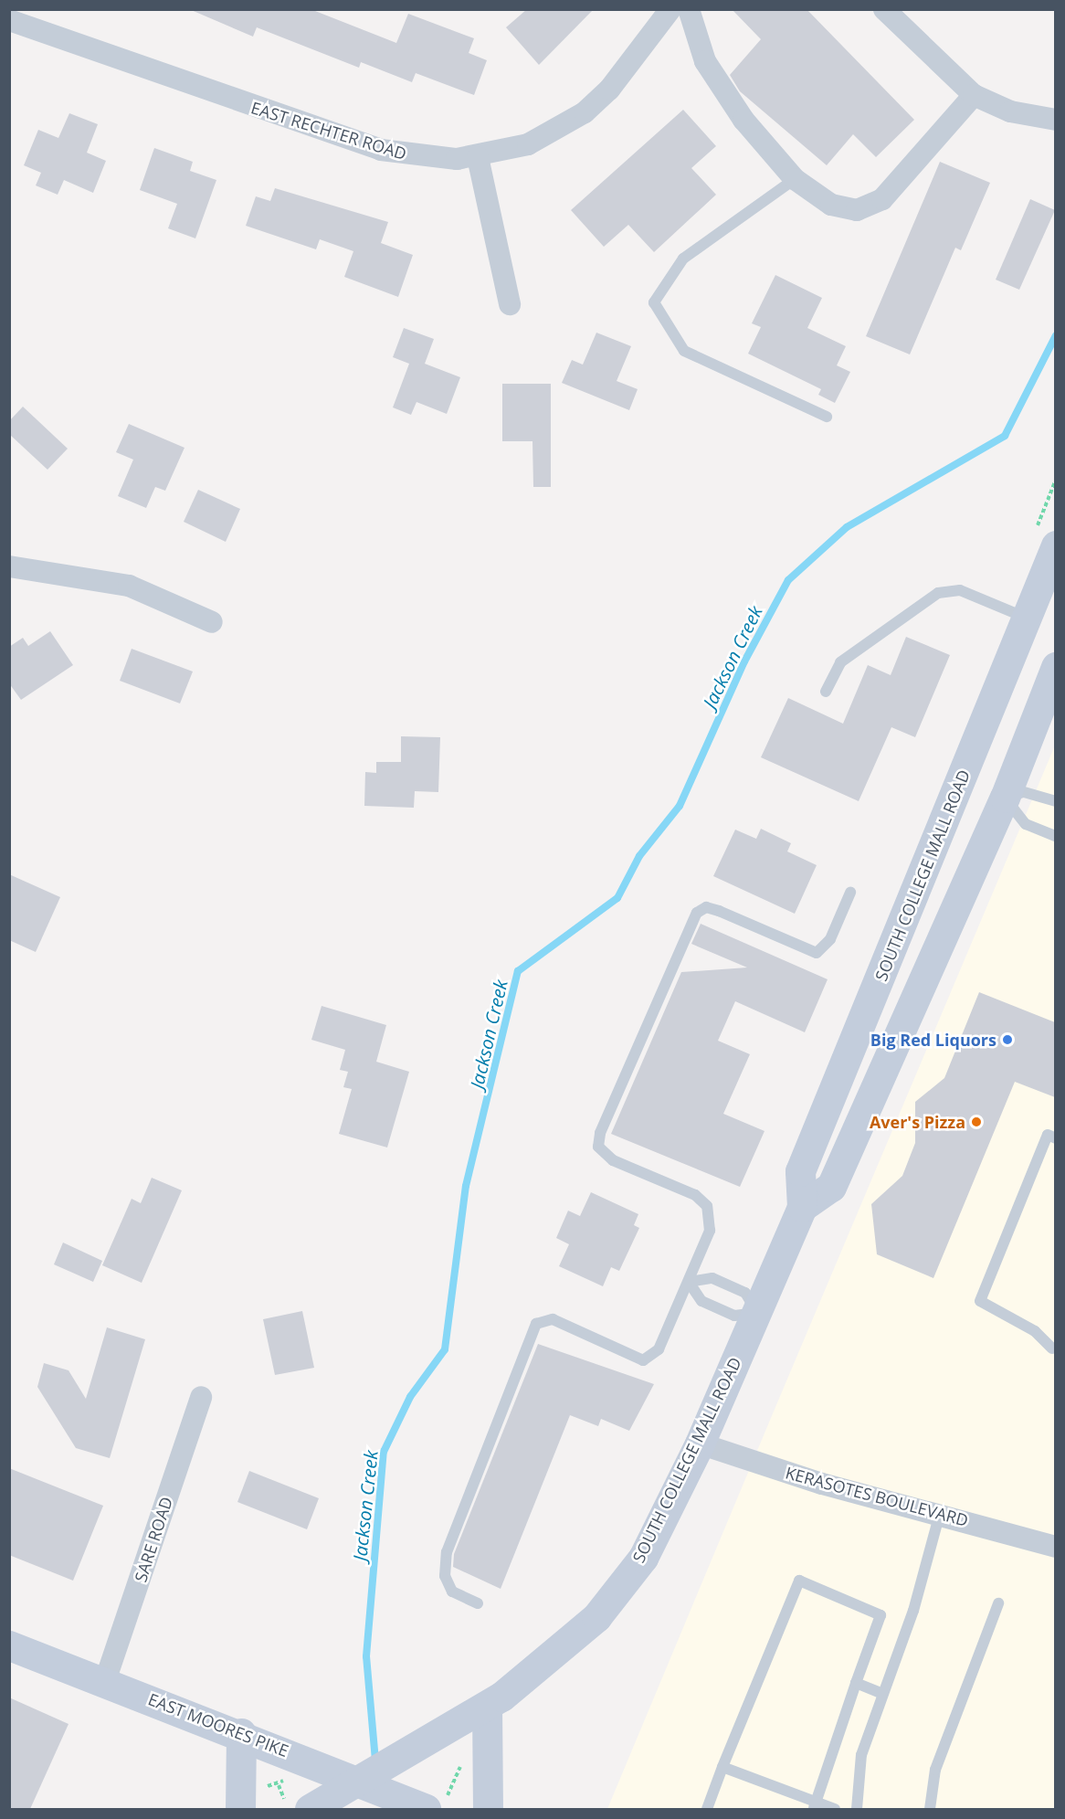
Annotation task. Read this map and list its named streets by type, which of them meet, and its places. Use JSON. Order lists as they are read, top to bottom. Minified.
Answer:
{"streets":{"main road":["SOUTH COLLEGE MALL ROAD","EAST MOORES PIKE"],"street":["EAST RECHTER ROAD","KERASOTES BOULEVARD","SARE ROAD"]},"crossings":[["SOUTH COLLEGE MALL ROAD","KERASOTES BOULEVARD"],["SOUTH COLLEGE MALL ROAD","EAST MOORES PIKE"],["SARE ROAD","EAST MOORES PIKE"]],"water":["Jackson Creek"],"places":["Big Red Liquors","Aver's Pizza"]}
